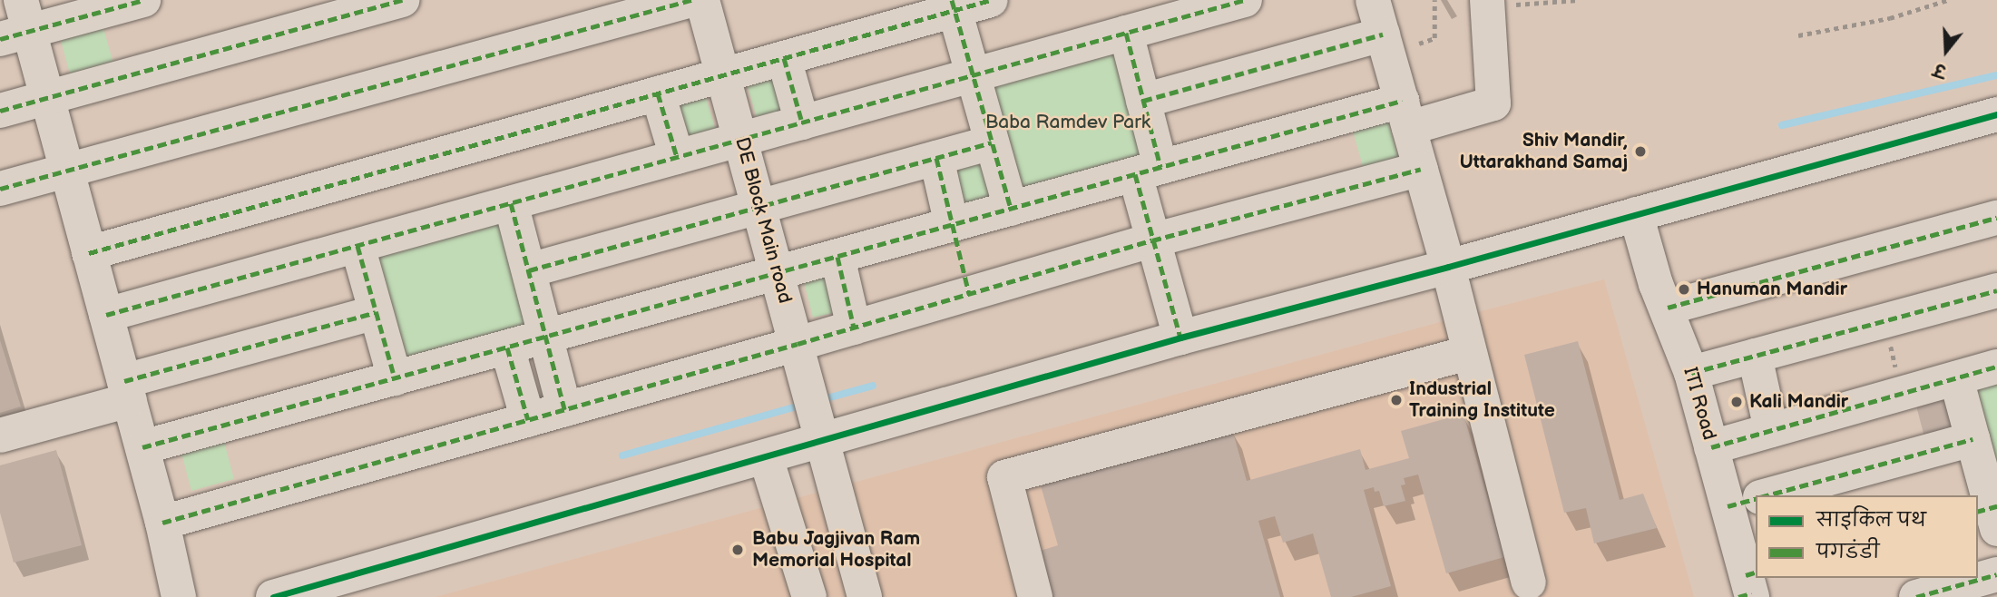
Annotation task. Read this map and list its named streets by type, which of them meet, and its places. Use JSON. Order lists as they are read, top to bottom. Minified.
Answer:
{"streets":{"street":["DE Block Main road","ITI Road"]},"parks":["Baba Ramdev Park"],"places":["Shiv Mandir, Uttarakhand Samaj","Hanuman Mandir","Industrial Training Institute","Kali Mandir","Babu Jagjivan Ram Memorial Hospital"],"legend":["साइकिल पथ","पगडंडी"],"north":"bottom"}
